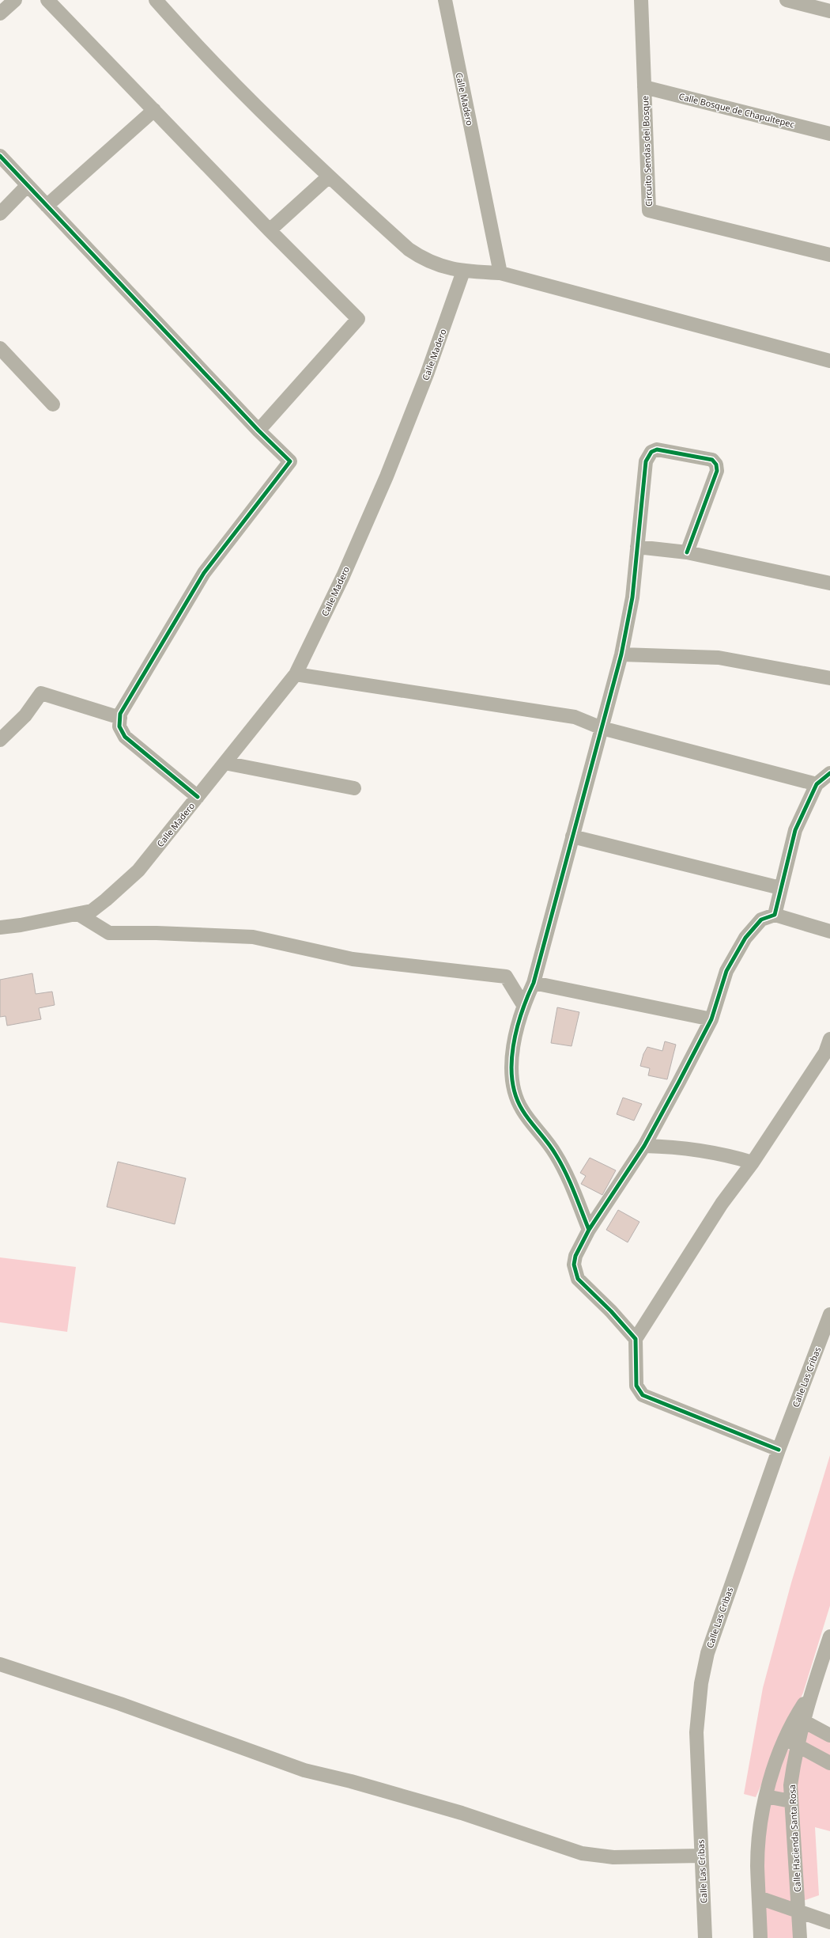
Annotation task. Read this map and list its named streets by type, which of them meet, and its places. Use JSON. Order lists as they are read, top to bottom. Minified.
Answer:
{"streets":{"street":["Calle Madero","Calle Bosque de Chapultepec","Circuito Sendas del Bosque","Calle Las Cribas","Calle Hacienda Santa Rosa"]},"crossings":[["Calle Bosque de Chapultepec","Circuito Sendas del Bosque"]]}
